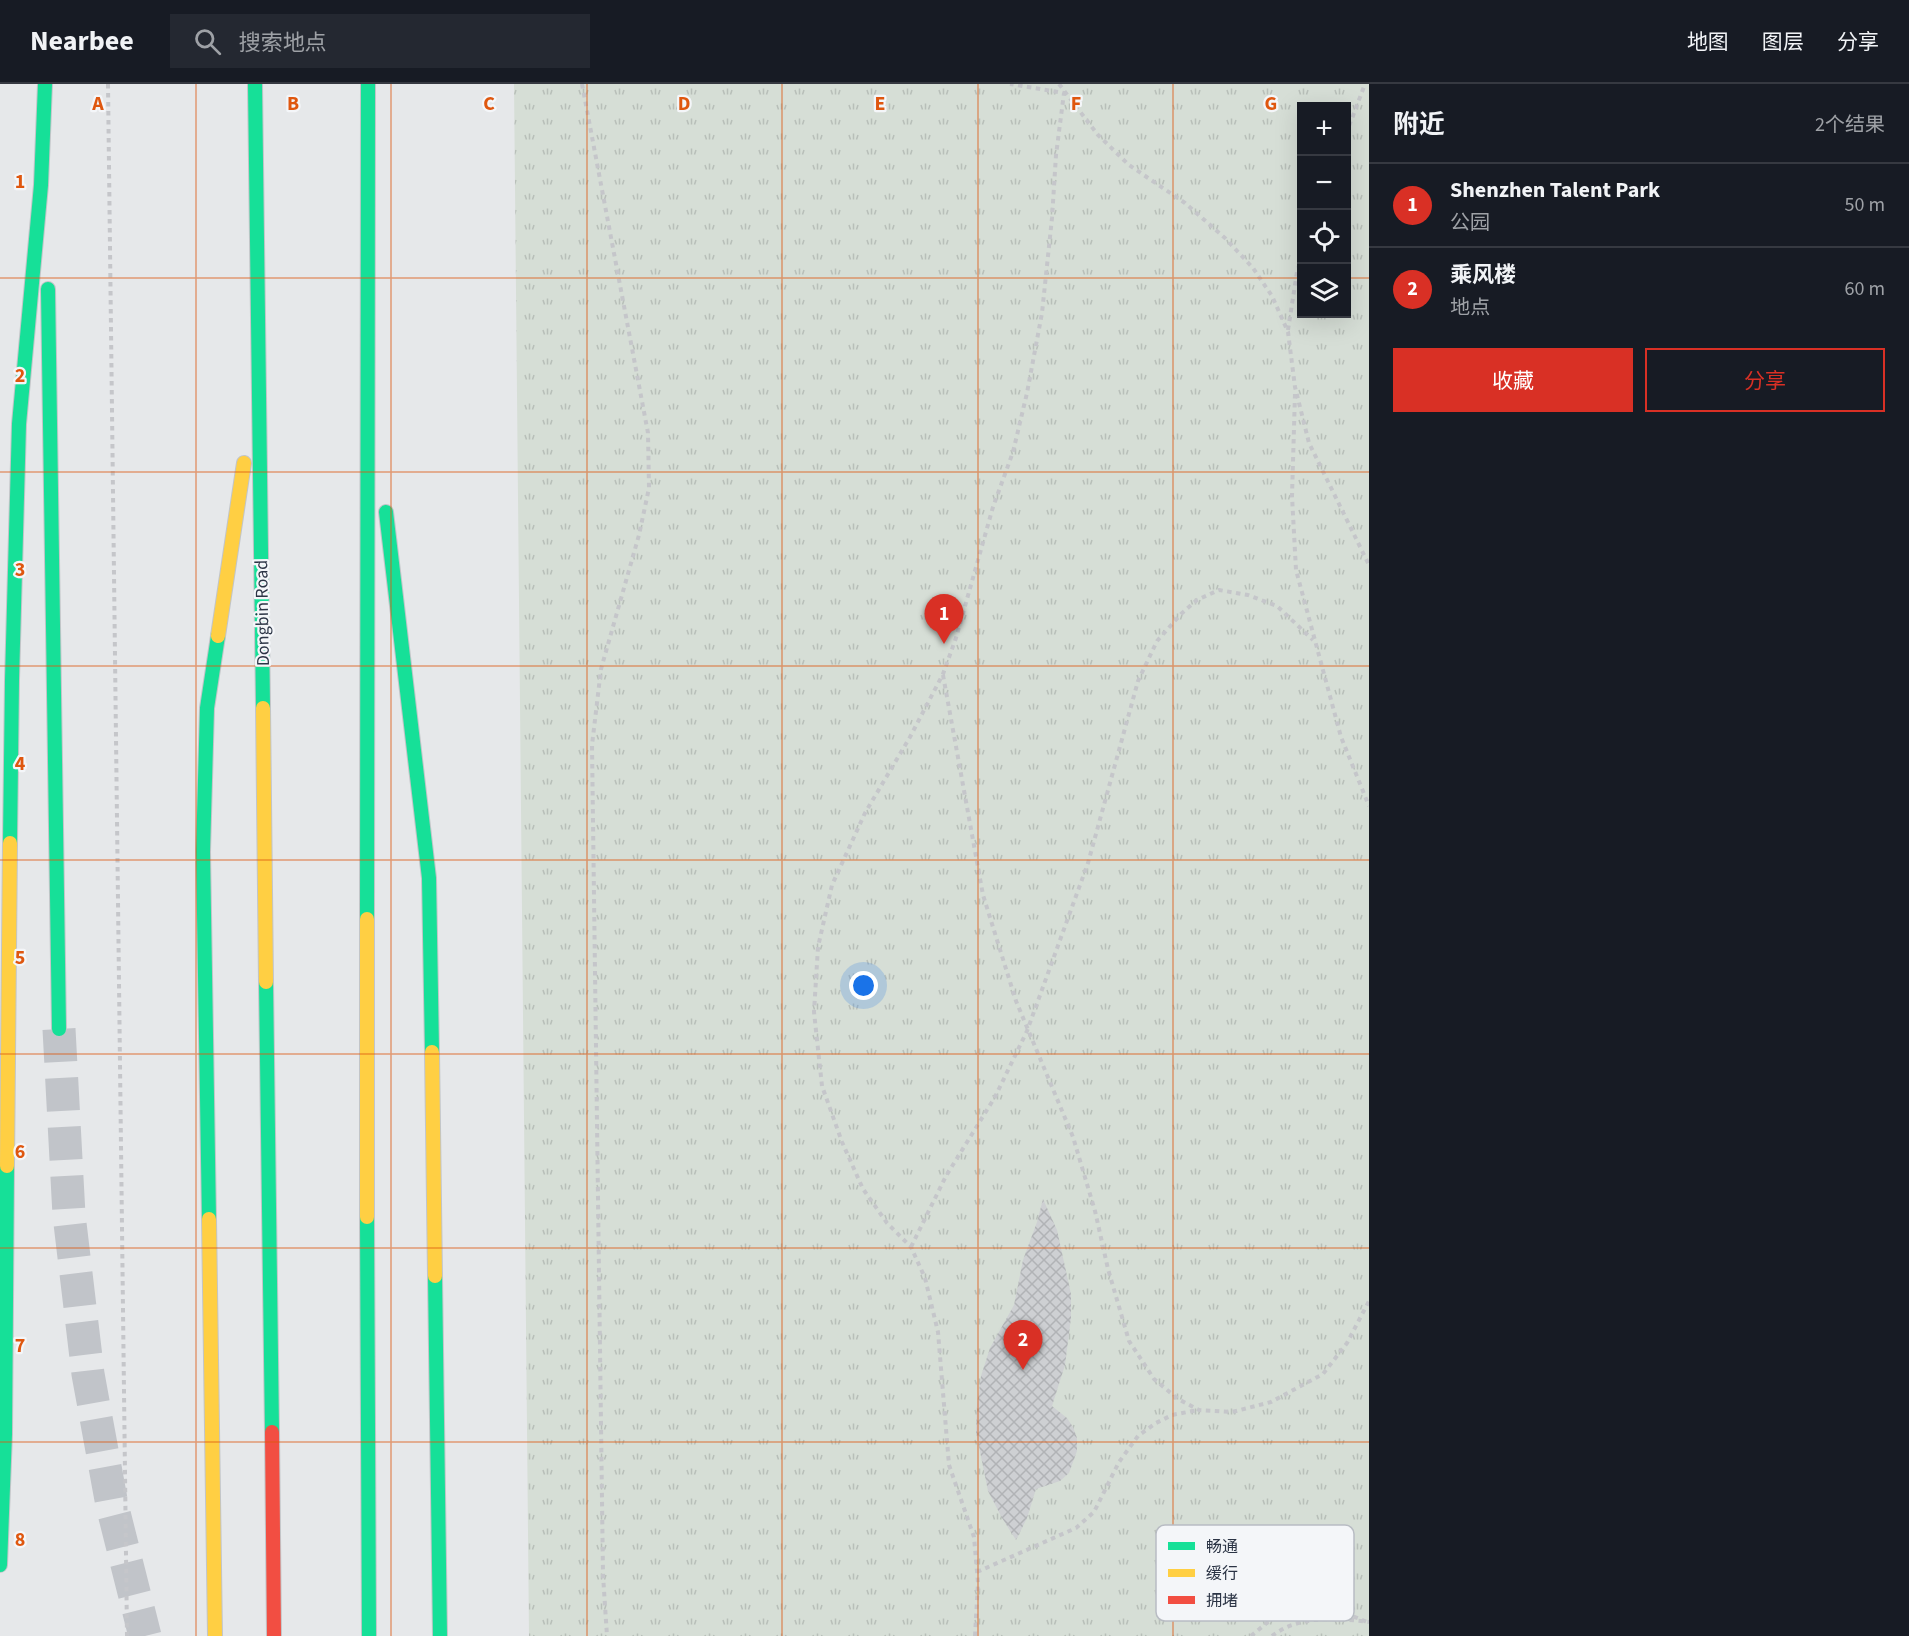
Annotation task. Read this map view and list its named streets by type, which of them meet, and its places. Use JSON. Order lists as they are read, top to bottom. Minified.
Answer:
{"streets":{"main road":["Dongbin Road"]},"legend":["畅通","缓行","拥堵"],"page":{"header":"Nearbee","search":"搜索地点","nav":["地图","图层","分享"],"heading":["附近","2个结果"],"map_buttons":["+","−"],"list":[{"mark":"1","name":"Shenzhen Talent Park","note":"公园","value":"50 m"},{"mark":"2","name":"乘风楼","note":"地点","value":"60 m"}],"buttons":["收藏","分享"],"pins":["1","2"]},"grid":{"columns":["A","B","C","D","E","F","G"],"rows":["1","2","3","4","5","6","7","8"]}}
